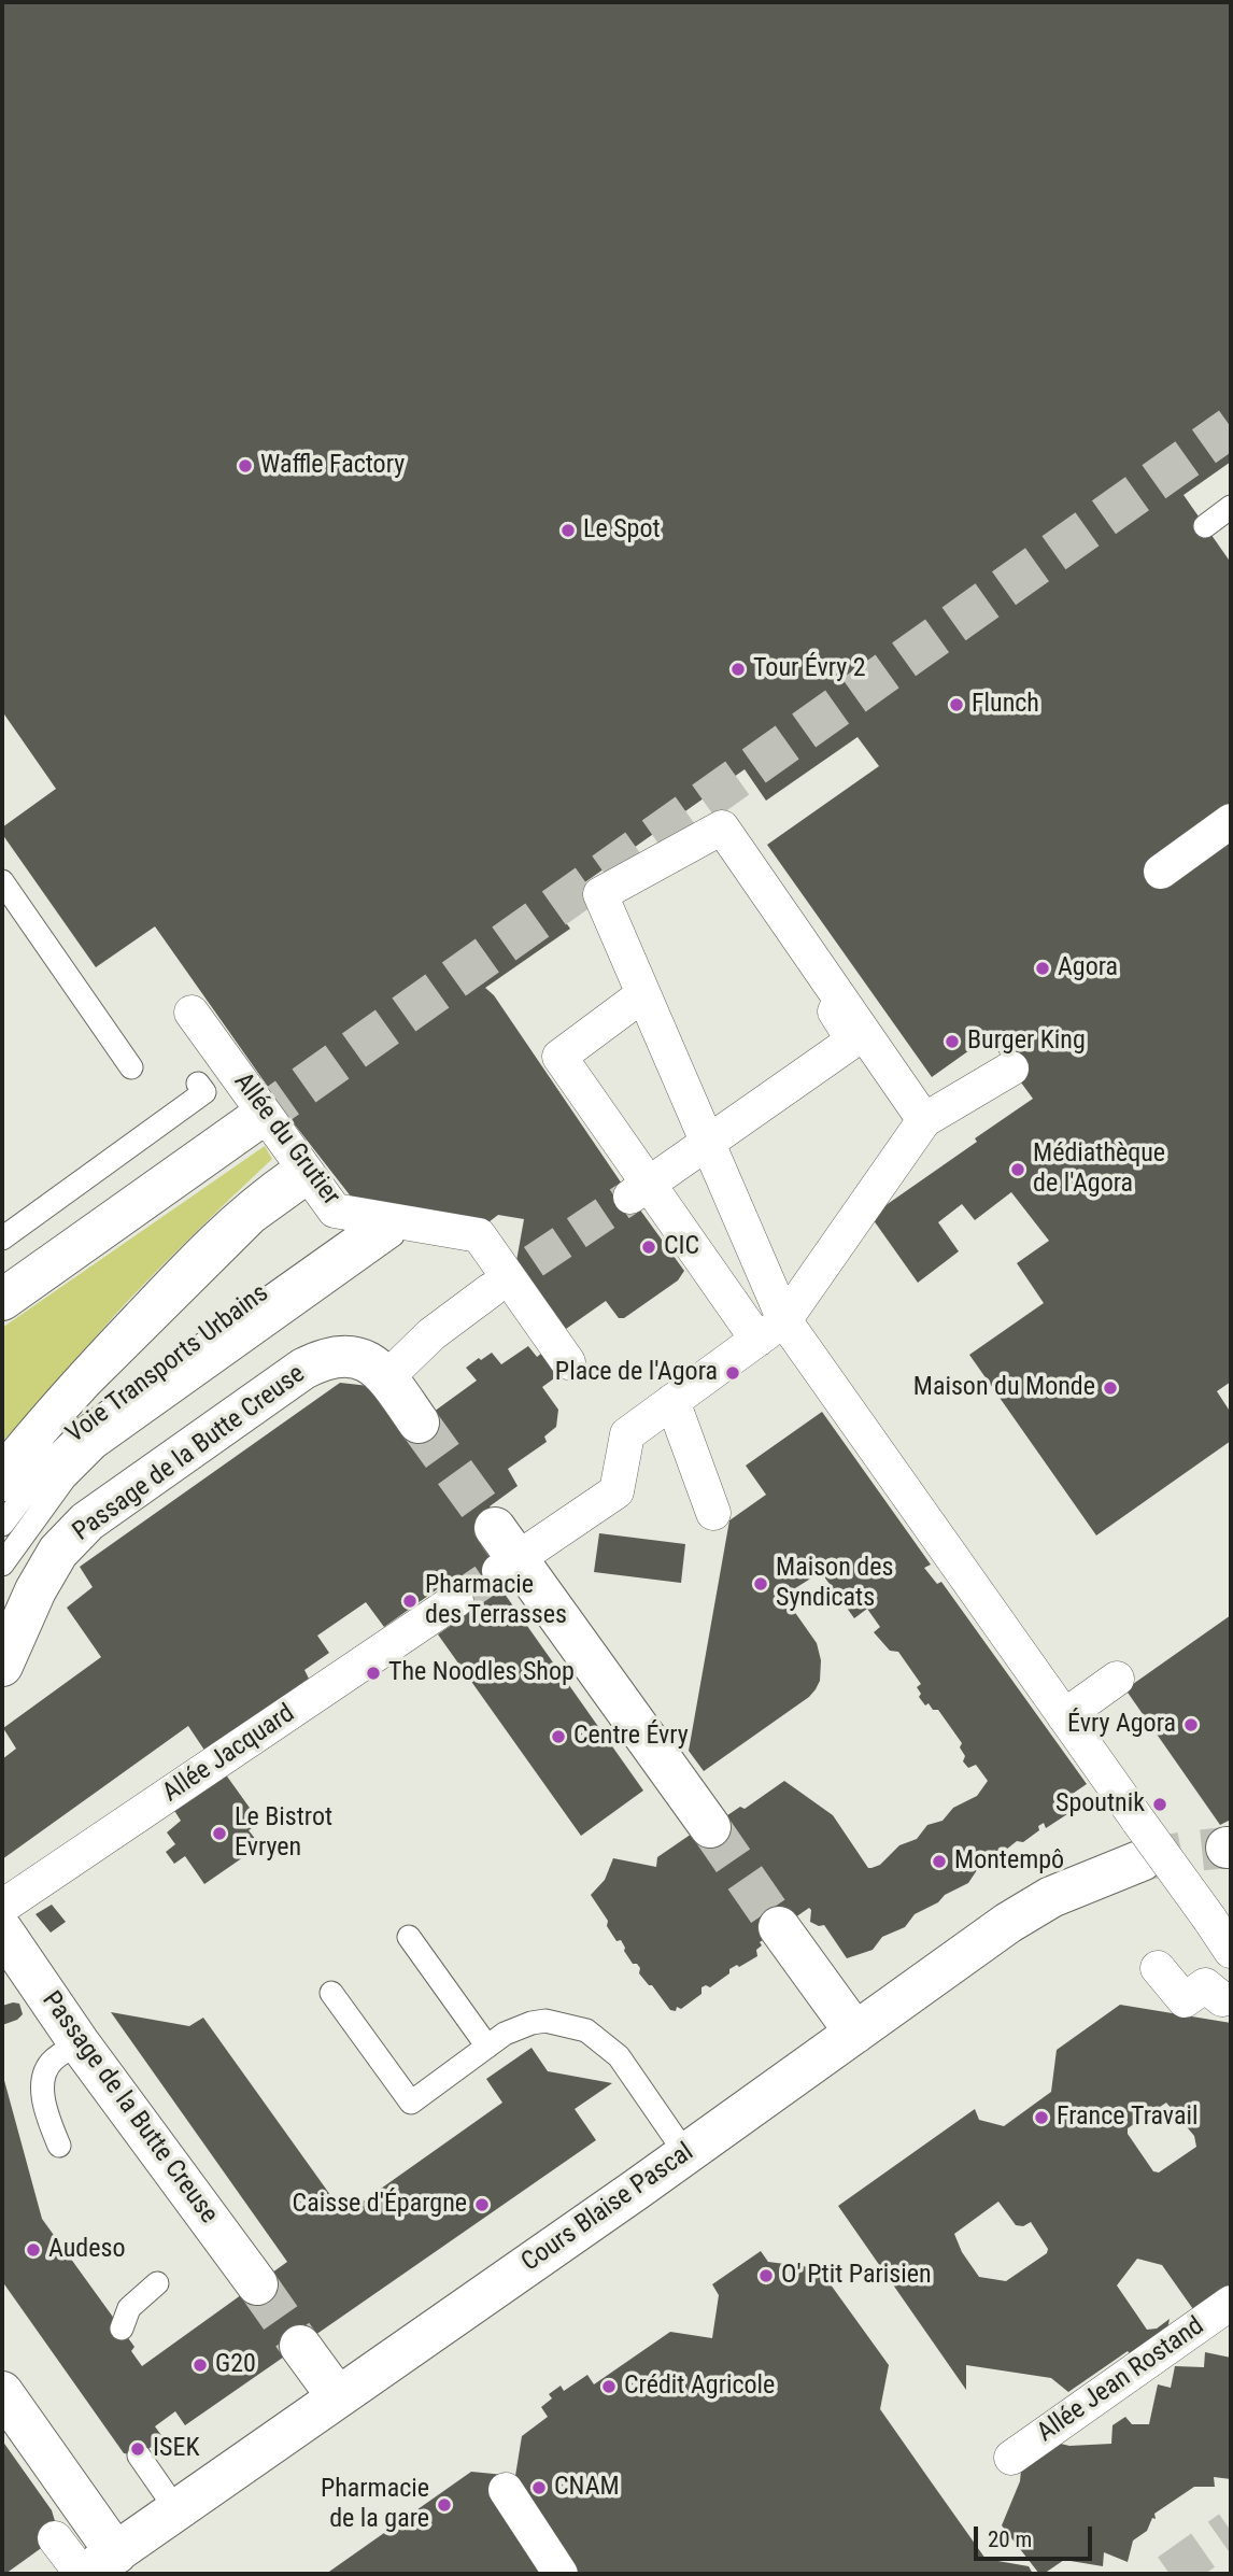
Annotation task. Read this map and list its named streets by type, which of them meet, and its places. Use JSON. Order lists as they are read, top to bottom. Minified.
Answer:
{"streets":{"street":["Allée du Grutier","Passage de la Butte Creuse","Allée Jacquard","Cours Blaise Pascal","Allée Jean Rostand"],"lane":["Voie Transports Urbains"]},"places":["Waffle Factory","Le Spot","Tour Évry 2","Flunch","Agora","Burger King","Médiathèque de l'Agora","CIC","Place de l'Agora","Maison du Monde","Maison des Syndicats","Pharmacie des Terrasses","The Noodles Shop","Évry Agora","Centre Évry","Spoutnik","Le Bistrot Evryen","Montempô","France Travail","Caisse d'Épargne","Audeso","O' Ptit Parisien","G20","Crédit Agricole","ISEK","CNAM","Pharmacie de la gare"],"scale_bar":"20 m"}
